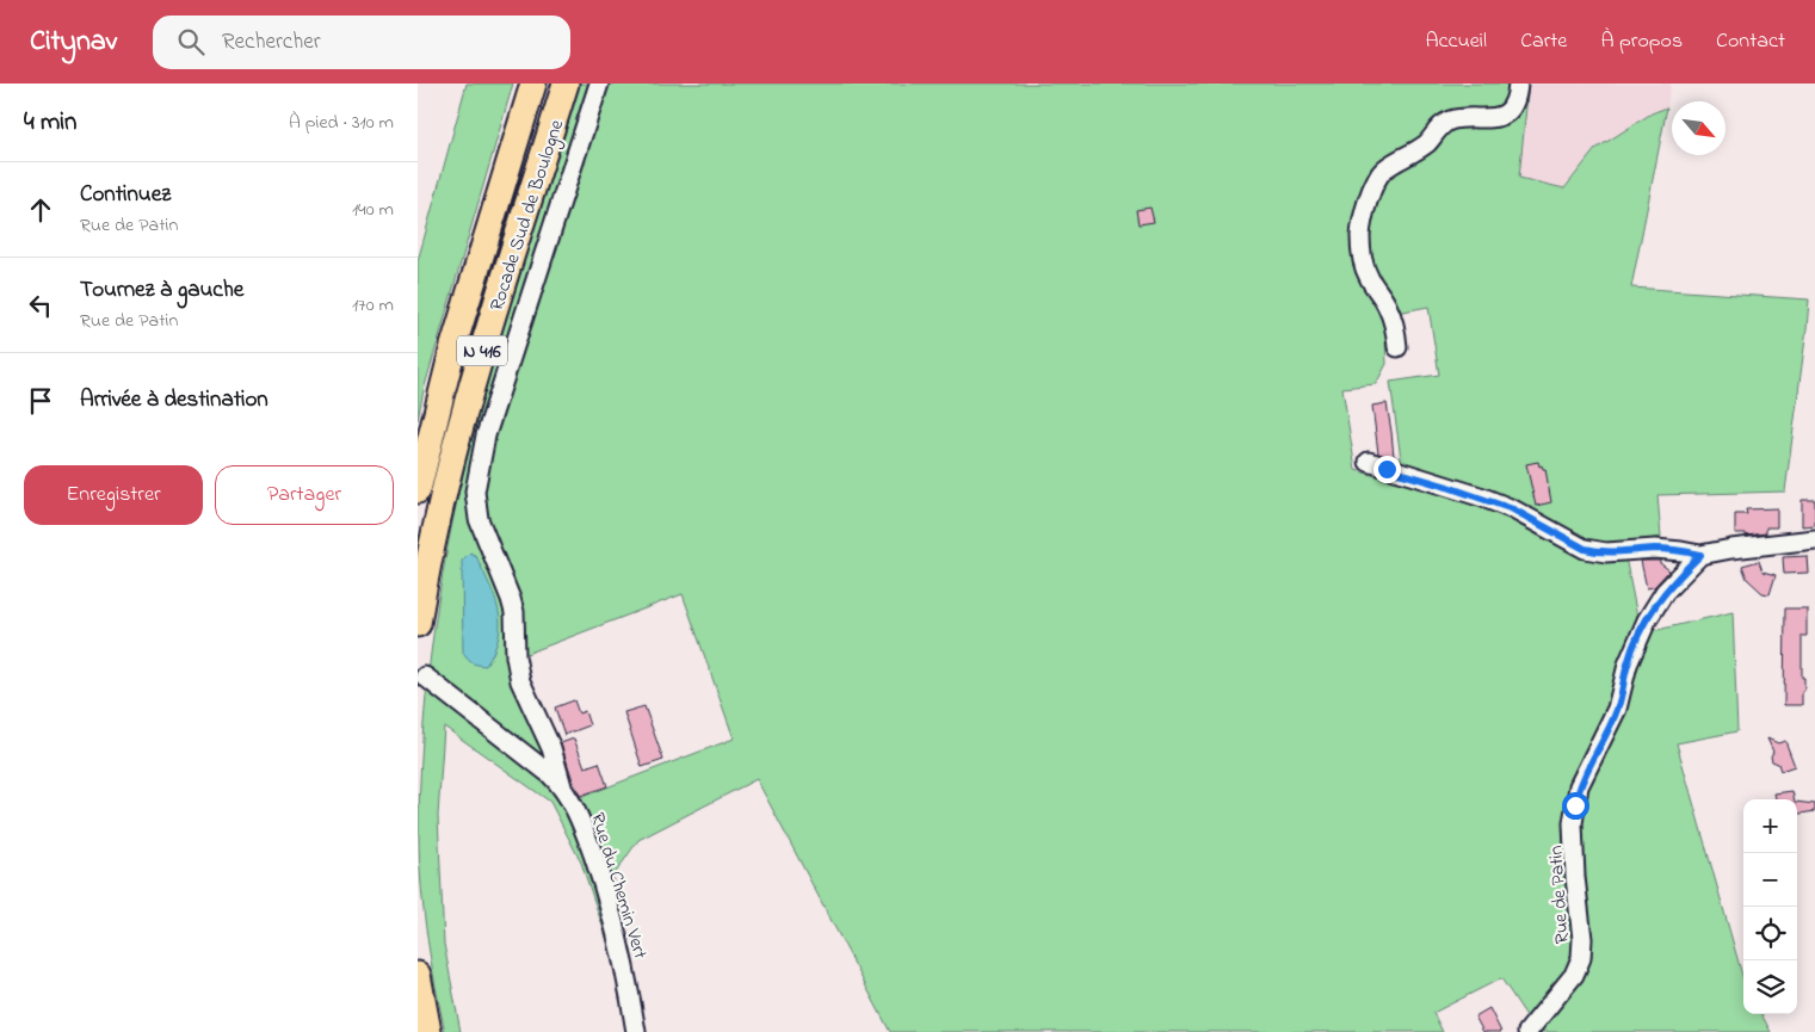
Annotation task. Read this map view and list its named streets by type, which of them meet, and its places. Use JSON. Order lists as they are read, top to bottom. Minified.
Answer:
{"streets":{"highway":["Rocade Sud de Boulogne","N 416"],"street":["Rue du Chemin Vert","Rue de Patin"]},"north":"bottom right","page":{"header":"Citynav","search":"Rechercher","nav":["Accueil","Carte","À propos","Contact"],"heading":["4 min","À pied · 310 m"],"list":[["Continuez","Rue de Patin","140 m"],["Tournez à gauche","Rue de Patin","170 m"],"Arrivée à destination"],"buttons":["Enregistrer","Partager"],"map_buttons":["+","−"]}}
